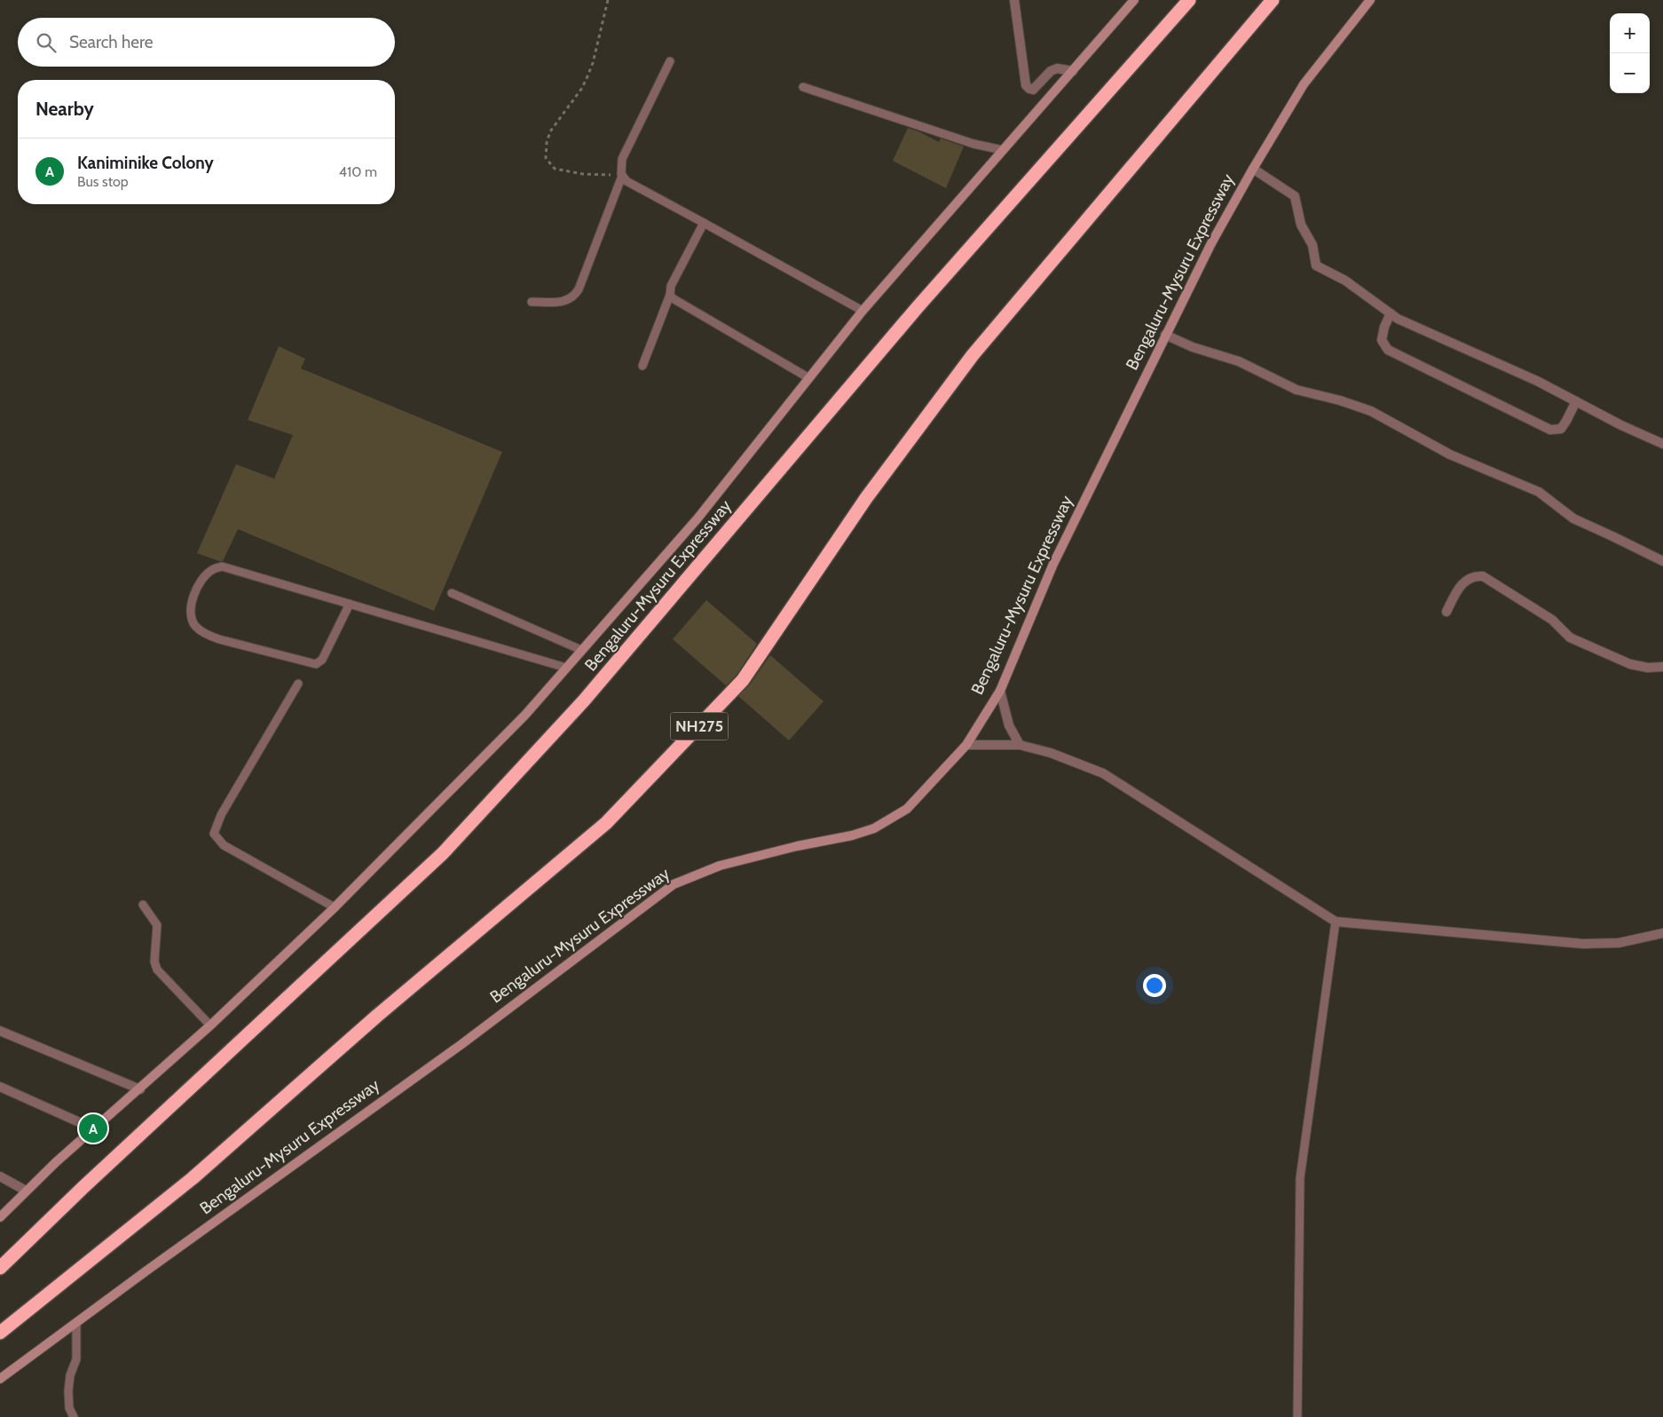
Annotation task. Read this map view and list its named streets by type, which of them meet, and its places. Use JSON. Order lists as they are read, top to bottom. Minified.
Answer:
{"streets":{"highway":["Bengaluru-Mysuru Expressway","NH275"]},"page":{"map_buttons":["+","−"],"search":"Search here","heading":"Nearby","list":[{"mark":"A","name":"Kaniminike Colony","note":"Bus stop","value":"410 m"}],"pins":"A"}}
